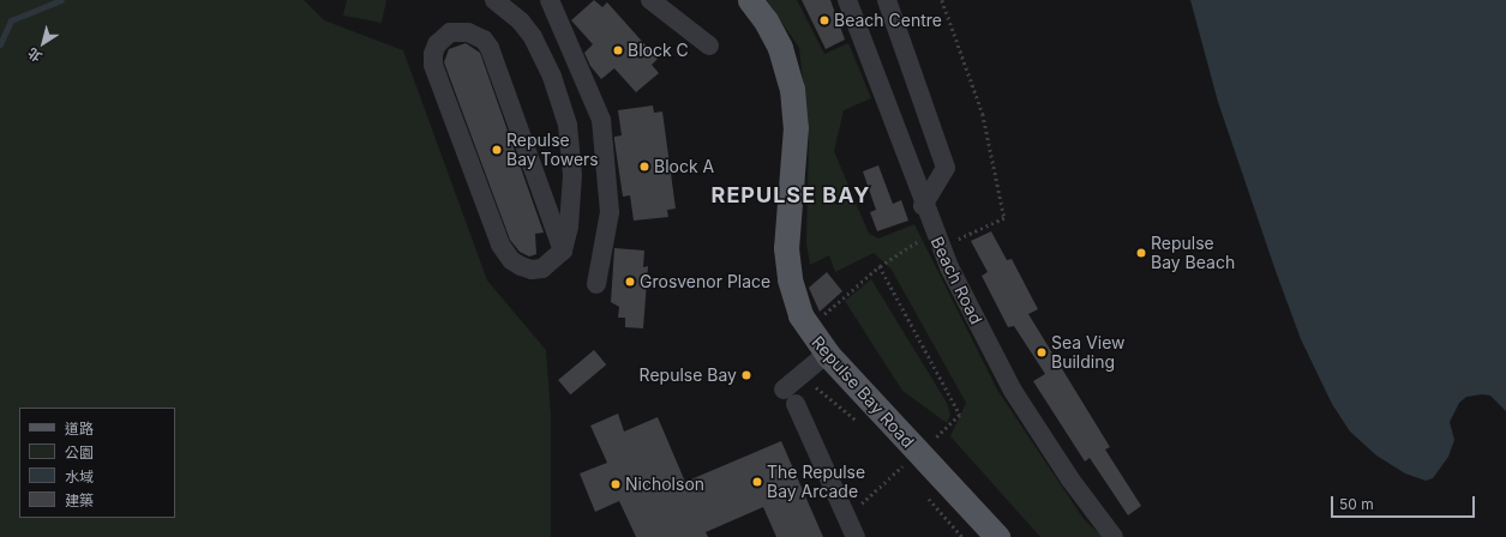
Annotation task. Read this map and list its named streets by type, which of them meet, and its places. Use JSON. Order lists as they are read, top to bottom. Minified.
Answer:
{"streets":{"main road":["Repulse Bay Road"],"street":["Beach Road"]},"districts":["REPULSE BAY"],"places":["Beach Centre","Block C","Repulse Bay Towers","Block A","Repulse Bay Beach","Grosvenor Place","Sea View Building","Repulse Bay","The Repulse Bay Arcade","Nicholson"],"legend":["道路","公園","水域","建築"],"scale_bar":"50 m","north":"bottom left"}
